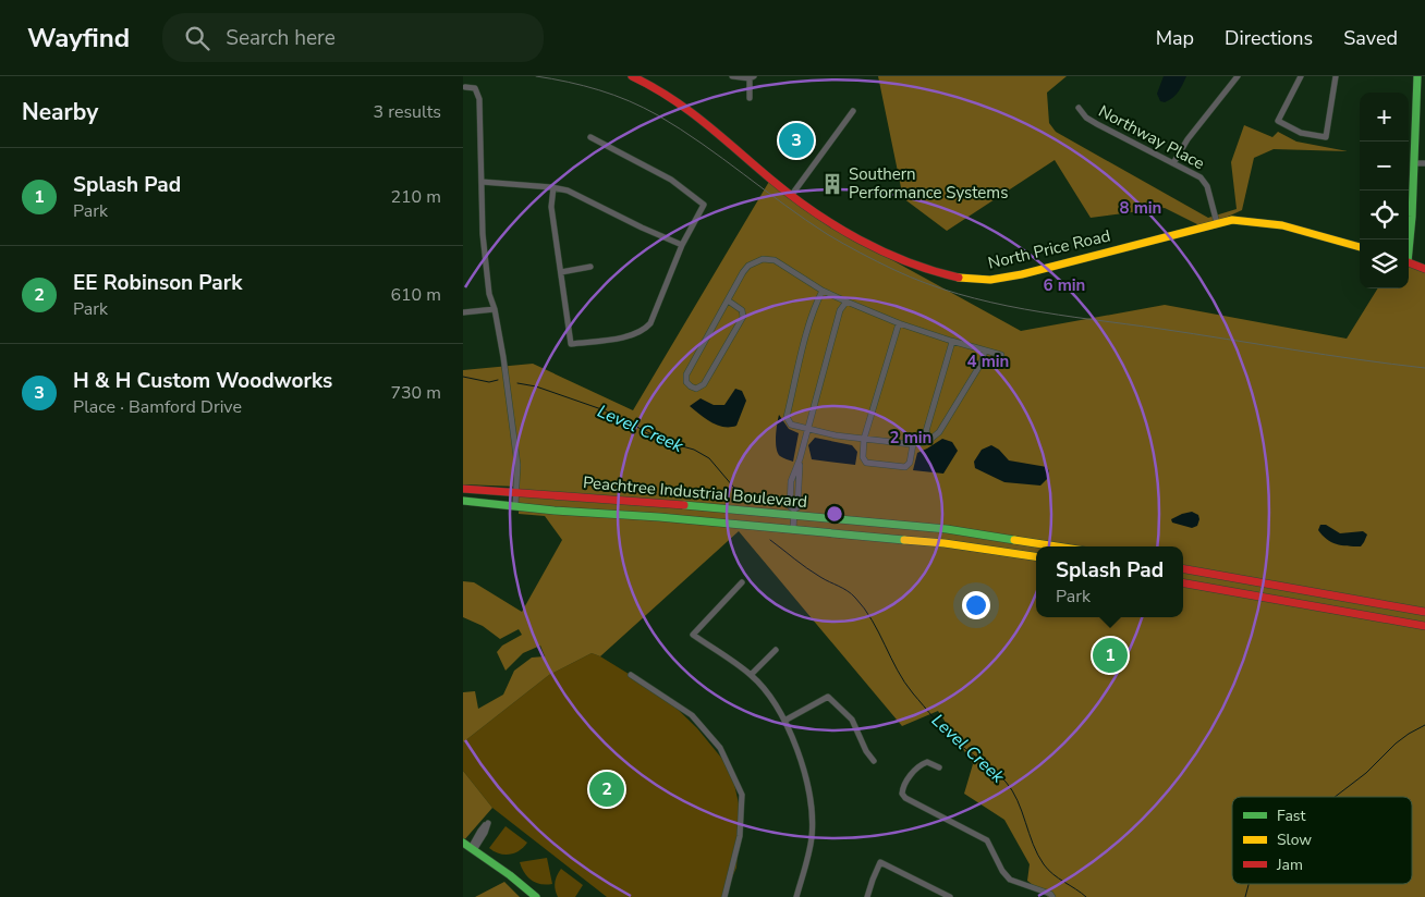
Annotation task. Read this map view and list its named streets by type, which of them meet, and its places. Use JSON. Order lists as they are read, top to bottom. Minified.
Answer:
{"streets":{"main road":["North Price Road","Peachtree Industrial Boulevard"],"street":["Northway Place"]},"crossings":[["Northway Place","North Price Road"]],"water":["Level Creek"],"places":{"building":["Southern Performance Systems"]},"legend":["Fast","Slow","Jam"],"page":{"header":"Wayfind","search":"Search here","nav":["Map","Directions","Saved"],"heading":["Nearby","3 results"],"map_buttons":["+","−"],"pins":["3","1","2"],"list":[{"mark":"1","name":"Splash Pad","note":"Park","value":"210 m"},{"mark":"2","name":"EE Robinson Park","note":"Park","value":"610 m"},{"mark":"3","name":"H & H Custom Woodworks","note":"Place · Bamford Drive","value":"730 m"}],"popup":["Splash Pad","Park"]},"rings":["8 min","6 min","4 min","2 min"]}
